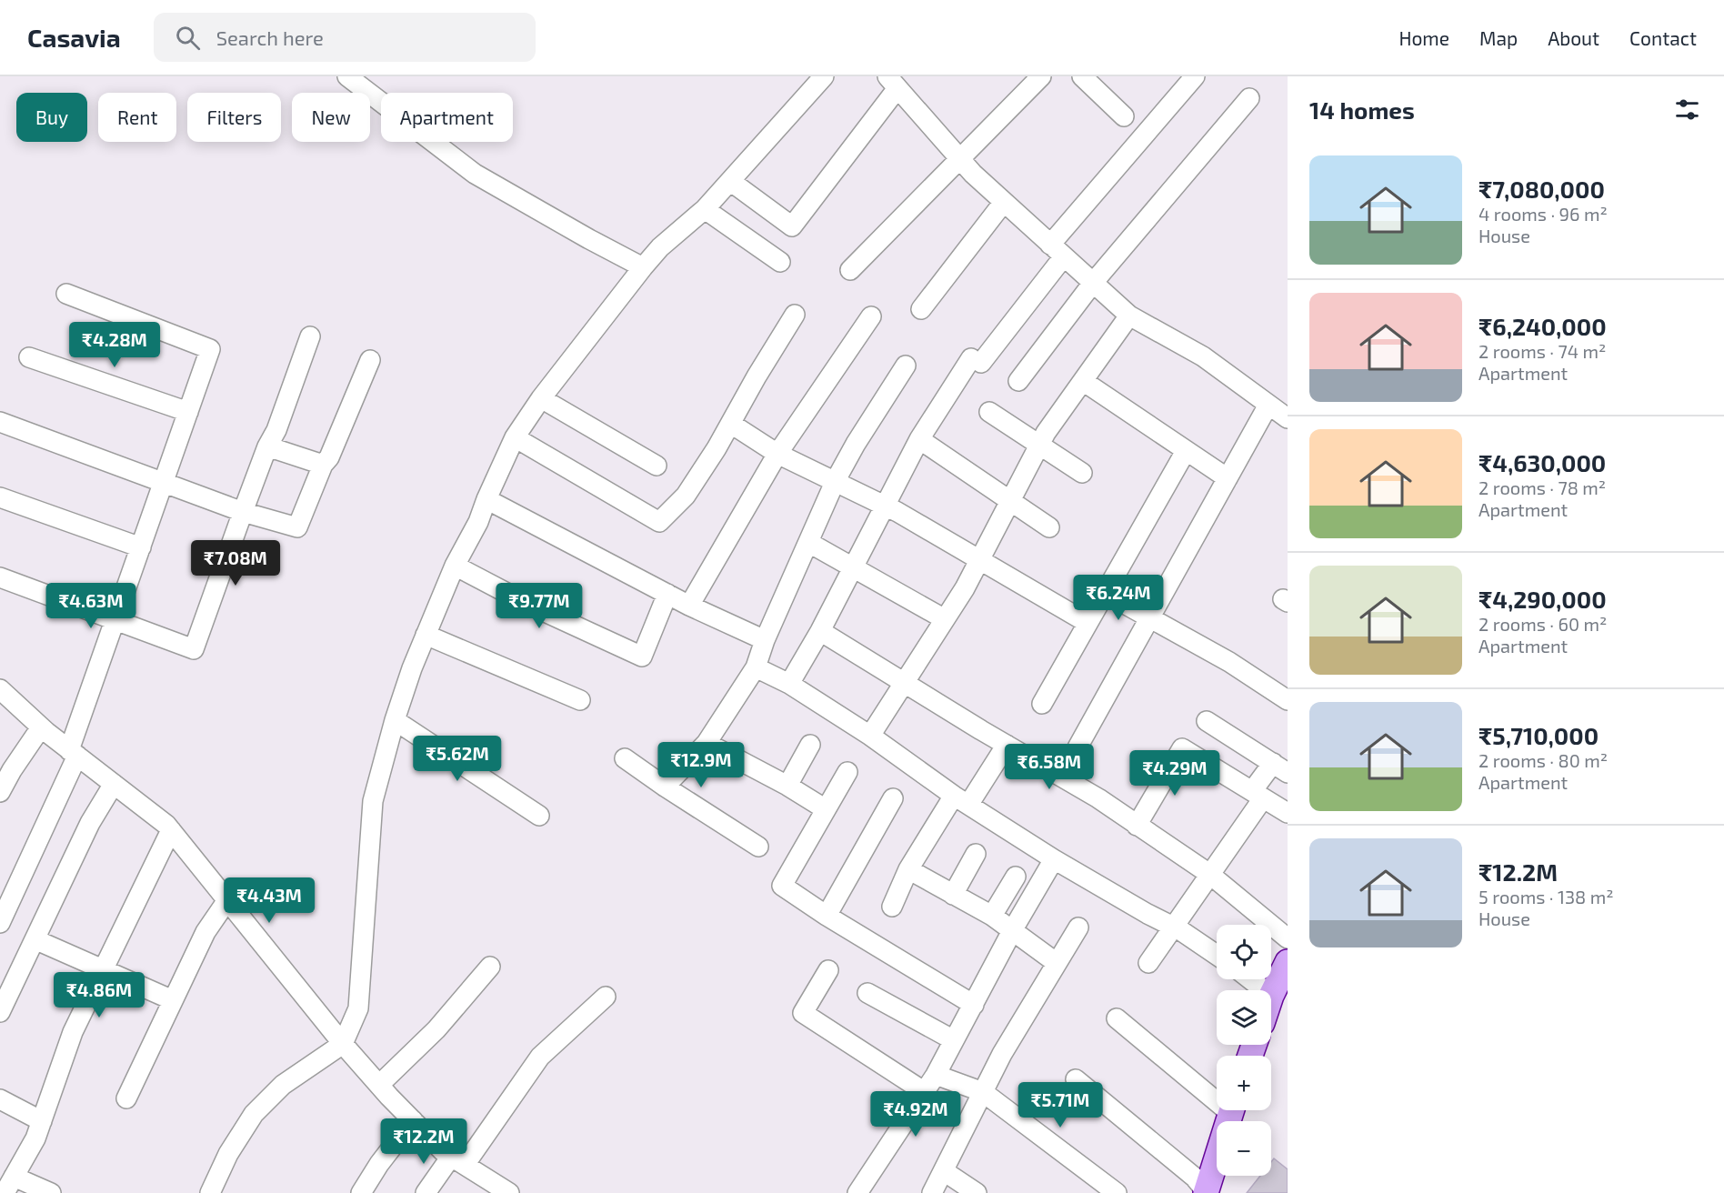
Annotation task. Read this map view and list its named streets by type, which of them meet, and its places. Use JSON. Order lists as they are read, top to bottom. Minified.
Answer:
{"page":{"header":"Casavia","search":"Search here","nav":["Home","Map","About","Contact"],"heading":"14 homes","chip":["Buy","Rent","Filters","New","Apartment"],"list":[{"name":"₹7,080,000","note":"4 rooms · 96 m² · House"},{"name":"₹6,240,000","note":"2 rooms · 74 m² · Apartment"},{"name":"₹4,630,000","note":"2 rooms · 78 m² · Apartment"},{"name":"₹4,290,000","note":"2 rooms · 60 m² · Apartment"},{"name":"₹5,710,000","note":"2 rooms · 80 m² · Apartment"},{"name":"₹12.2M","note":"5 rooms · 138 m² · House"}],"price":["₹4.28M","₹7.08M","₹6.24M","₹4.63M","₹9.77M","₹5.62M","₹12.9M","₹6.58M","₹4.29M","₹4.43M","₹4.86M","₹5.71M","₹4.92M","₹12.2M"],"map_buttons":["+","−"]}}
